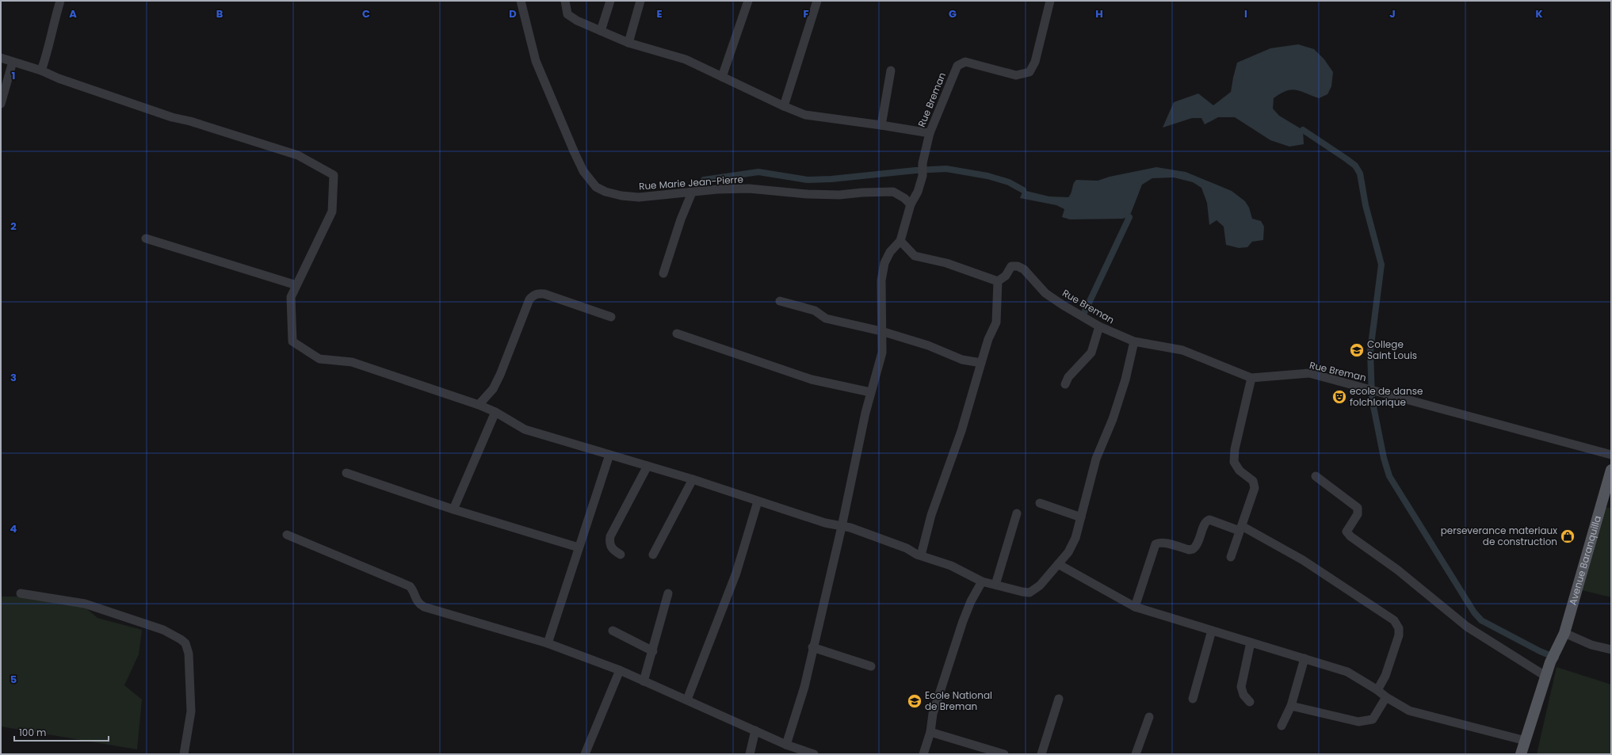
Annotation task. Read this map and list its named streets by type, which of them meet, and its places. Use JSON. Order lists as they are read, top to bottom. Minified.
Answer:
{"streets":{"main road":["Avenue Baranquilla"],"street":["Rue Breman","Rue Marie Jean-Pierre"]},"crossings":[["Rue Breman","Rue Marie Jean-Pierre"]],"places":{"school or university":["College Saint Louis","Ecole National de Breman"],"theatre":["ecole de danse folchlorique"],"shop":["perseverance materiaux de construction"]},"scale_bar":"100 m","grid":{"columns":["A","B","C","D","E","F","G","H","I","J","K"],"rows":["1","2","3","4","5"]}}
